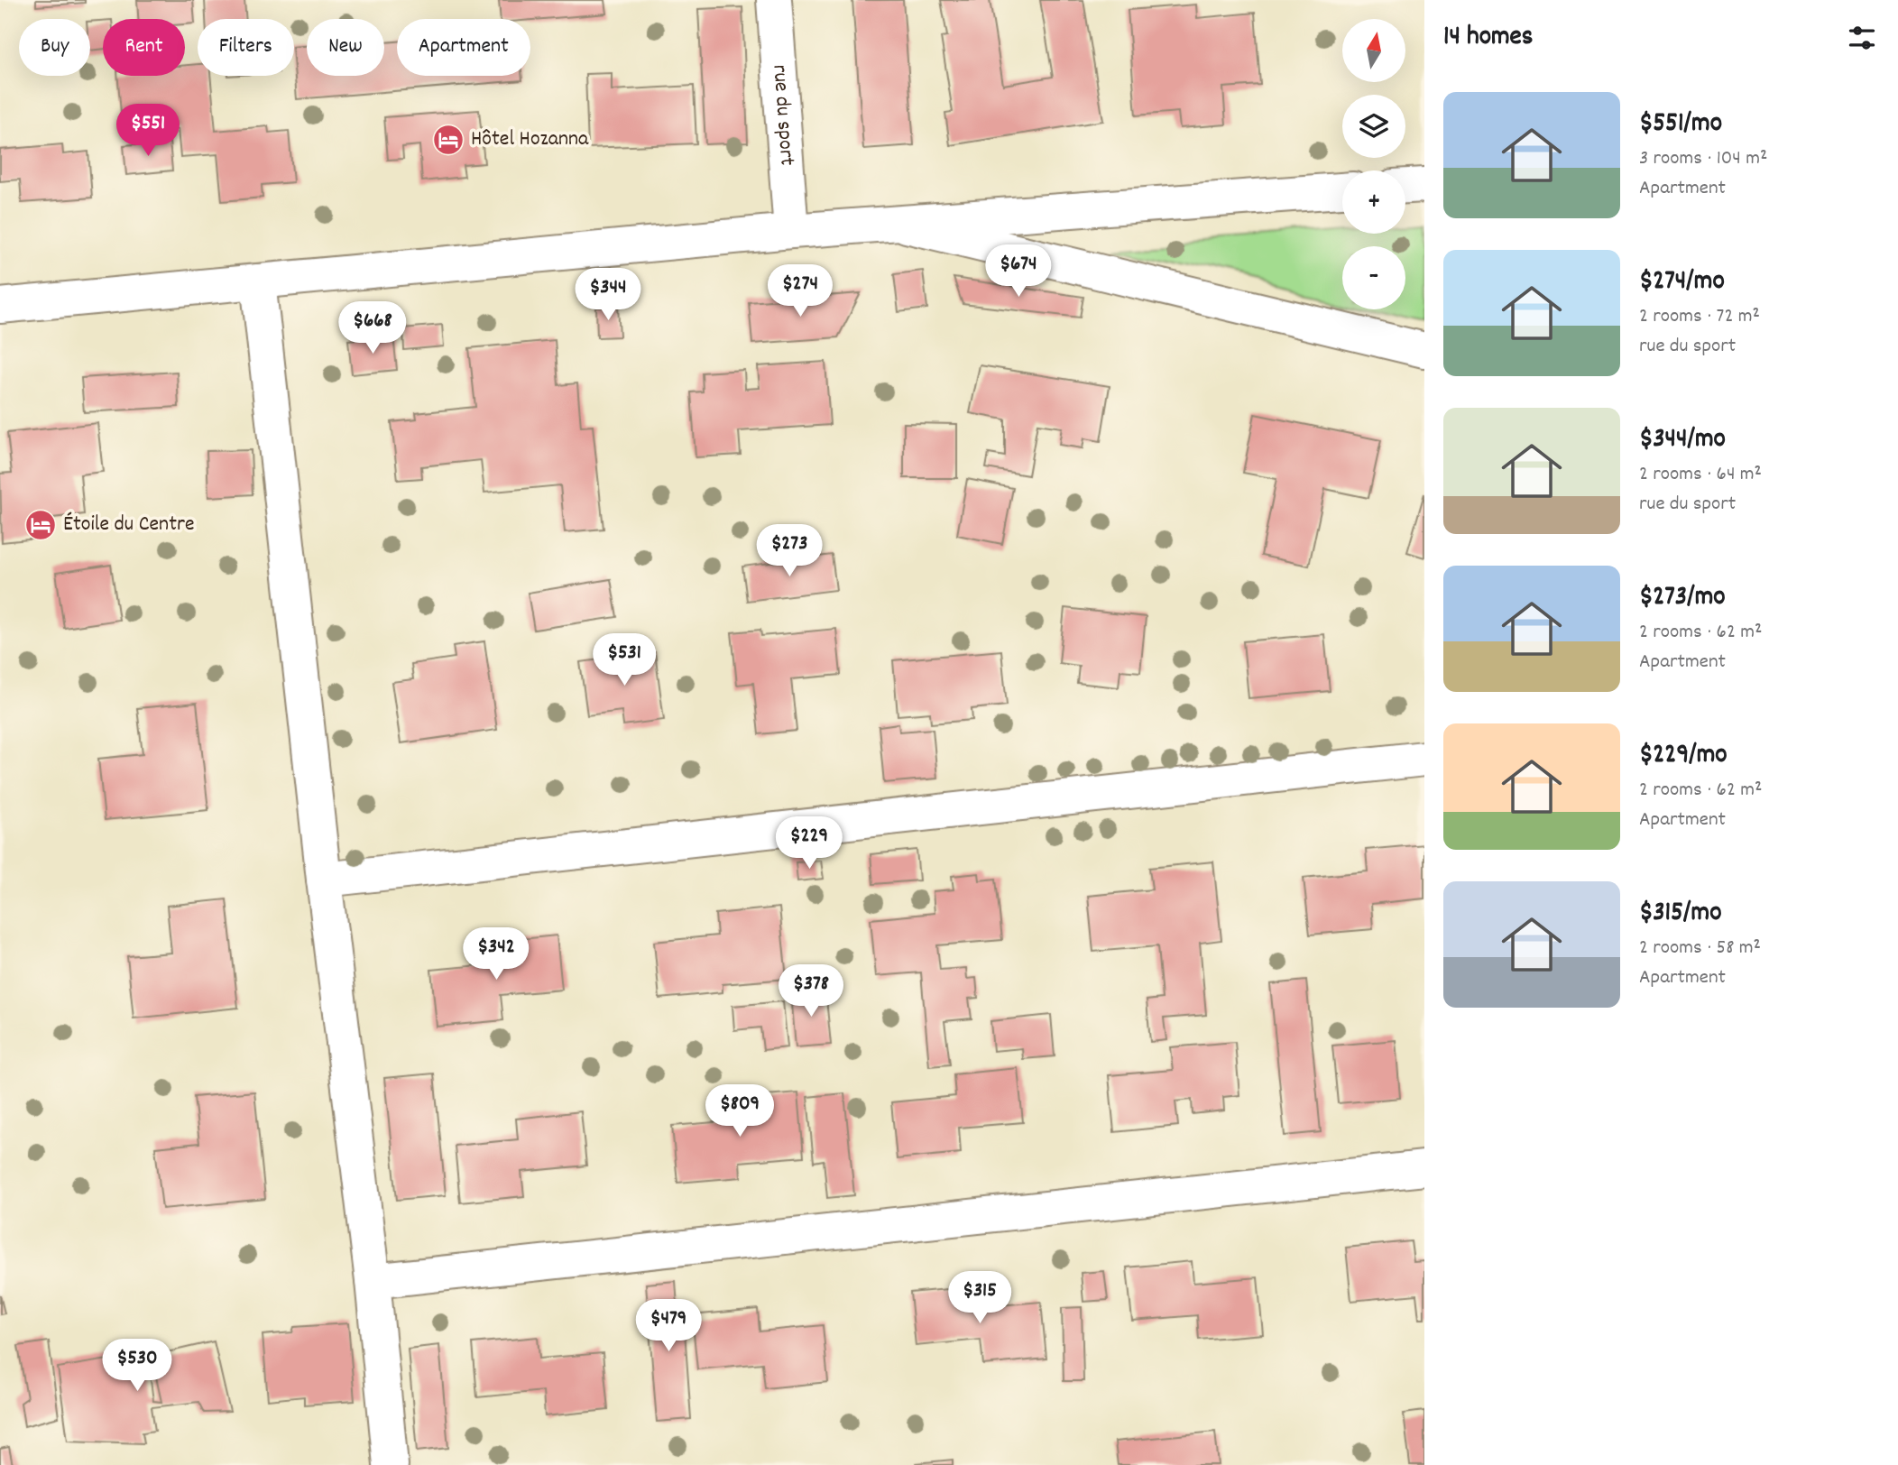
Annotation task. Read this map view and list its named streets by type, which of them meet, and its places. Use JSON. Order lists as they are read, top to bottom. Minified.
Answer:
{"streets":{"street":["rue du sport"]},"places":{"hotel":["Hôtel Hozanna","Étoile du Centre"]},"north":"top","page":{"heading":"14 homes","map_buttons":["+","−"],"chip":["Buy","Rent","Filters","New","Apartment"],"list":[{"name":"$551/mo","note":"3 rooms · 104 m² · Apartment"},{"name":"$274/mo","note":"2 rooms · 72 m² · rue du sport"},{"name":"$344/mo","note":"2 rooms · 64 m² · rue du sport"},{"name":"$273/mo","note":"2 rooms · 62 m² · Apartment"},{"name":"$229/mo","note":"2 rooms · 62 m² · Apartment"},{"name":"$315/mo","note":"2 rooms · 58 m² · Apartment"}],"price":["$551","$674","$274","$344","$668","$273","$531","$229","$342","$378","$809","$315","$479","$530"]}}
